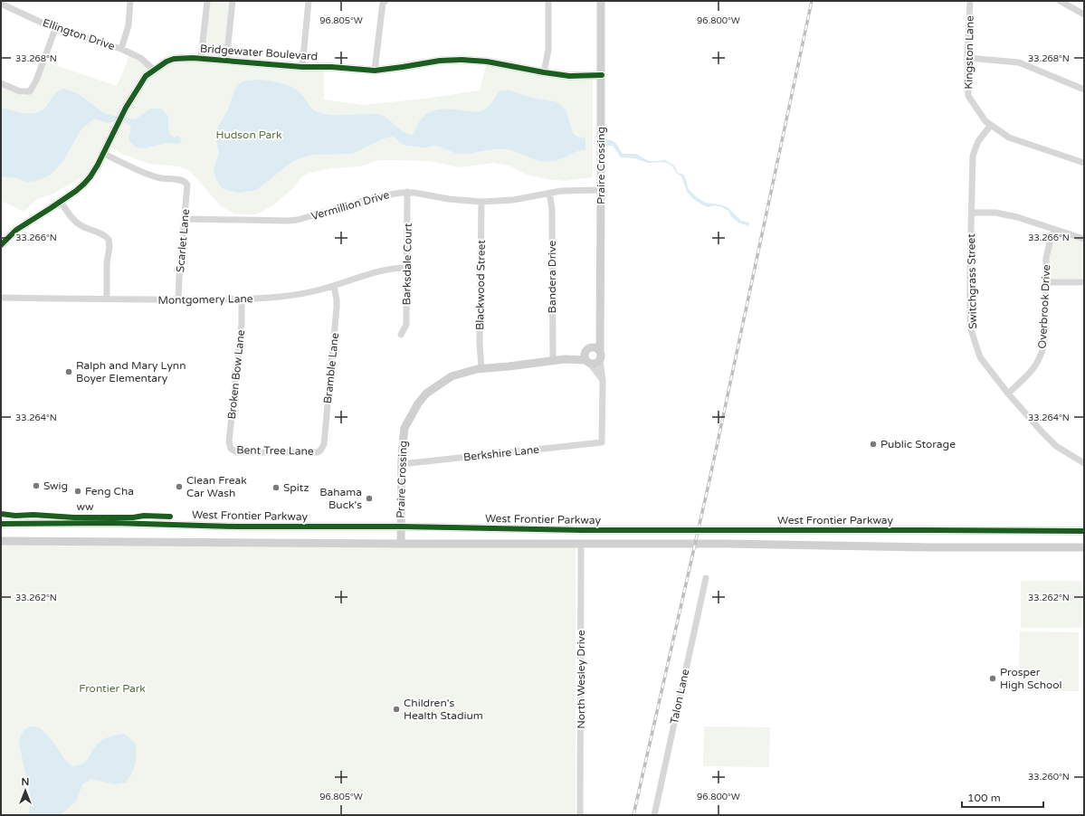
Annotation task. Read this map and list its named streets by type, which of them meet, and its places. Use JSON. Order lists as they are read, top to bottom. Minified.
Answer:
{"streets":{"street":["Ellington Drive","Bridgewater Boulevard","Kingston Lane","Praire Crossing","Vermillion Drive","Scarlet Lane","Barksdale Court","Bandera Drive","Switchgrass Street","Blackwood Street","Montgomery Lane","Overbrook Drive","Bramble Lane","Broken Bow Lane","Bent Tree Lane","Berkshire Lane","West Frontier Parkway","North Wesley Drive","Talon Lane"],"cycle path":["ww"]},"crossings":[["Ellington Drive","Bridgewater Boulevard"],["Bridgewater Boulevard","Praire Crossing"],["Bridgewater Boulevard","Scarlet Lane"],["Kingston Lane","Switchgrass Street"],["Praire Crossing","Vermillion Drive"],["Praire Crossing","Bandera Drive"],["Praire Crossing","Blackwood Street"],["Praire Crossing","Berkshire Lane"],["Praire Crossing","West Frontier Parkway"],["Vermillion Drive","Scarlet Lane"],["Vermillion Drive","Barksdale Court"],["Vermillion Drive","Bandera Drive"],["Vermillion Drive","Blackwood Street"],["Scarlet Lane","Montgomery Lane"],["Barksdale Court","Montgomery Lane"],["Switchgrass Street","Overbrook Drive"],["Montgomery Lane","Bramble Lane"],["Montgomery Lane","Broken Bow Lane"],["Bramble Lane","Bent Tree Lane"],["Broken Bow Lane","Bent Tree Lane"]],"parks":["Hudson Park","Frontier Park"],"places":["Ralph and Mary Lynn Boyer Elementary","Public Storage","Swig","Clean Freak Car Wash","Spitz","Feng Cha","Bahama Buck's","Prosper High School","Children's Health Stadium"],"scale_bar":"100 m","north":"top","coordinates":["96.805°W","96.800°W","33.268°N","33.266°N","33.264°N","33.262°N","33.260°N"]}
